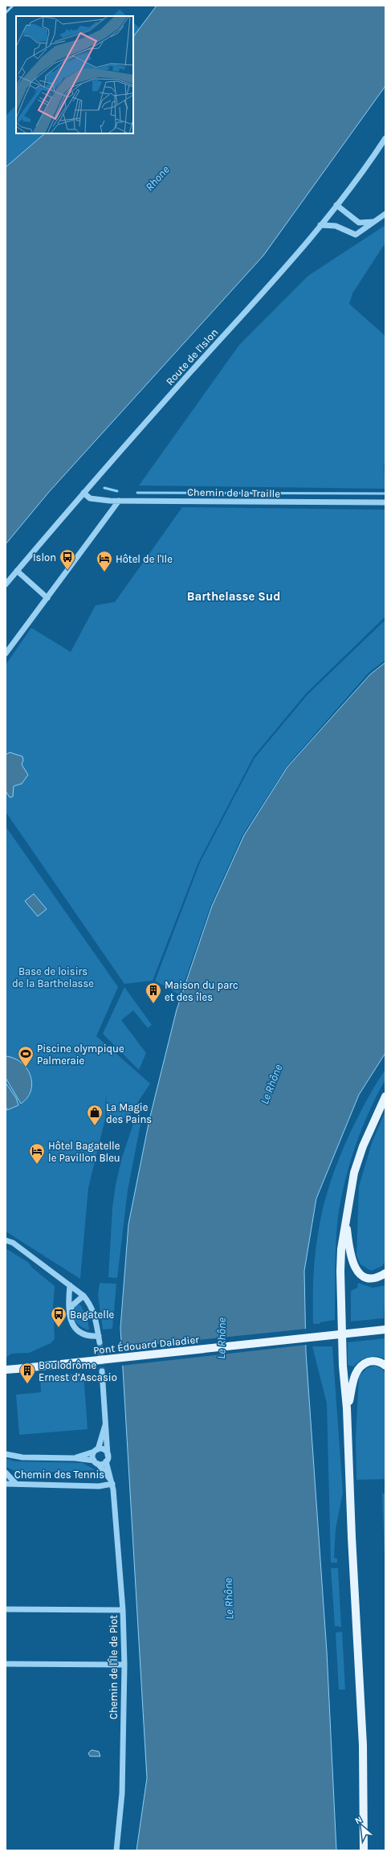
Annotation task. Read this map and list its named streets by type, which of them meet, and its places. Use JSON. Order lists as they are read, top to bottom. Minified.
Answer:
{"streets":{"main road":["Pont Édouard Daladier"],"street":["Route de l'Islon","Chemin de la Traille","Chemin des Tennis","Chemin de l'Île de Piot"]},"crossings":[["Route de l'Islon","Chemin de la Traille"],["Chemin des Tennis","Chemin de l'Île de Piot"]],"districts":["Barthelasse Sud"],"water":["Rhone","Le Rhône"],"parks":["Base de loisirs de la Barthelasse"],"places":{"bus stop":["Islon","Bagatelle"],"hotel":["Hôtel de l'Ile","Hôtel Bagatelle le Pavillon Bleu"],"building":["Maison du parc et des îles","Boulodrôme Ernest d’Ascasio"],"sports":["Piscine olympique Palmeraie"],"shop":["La Magie des Pains"]},"north":"top left"}
